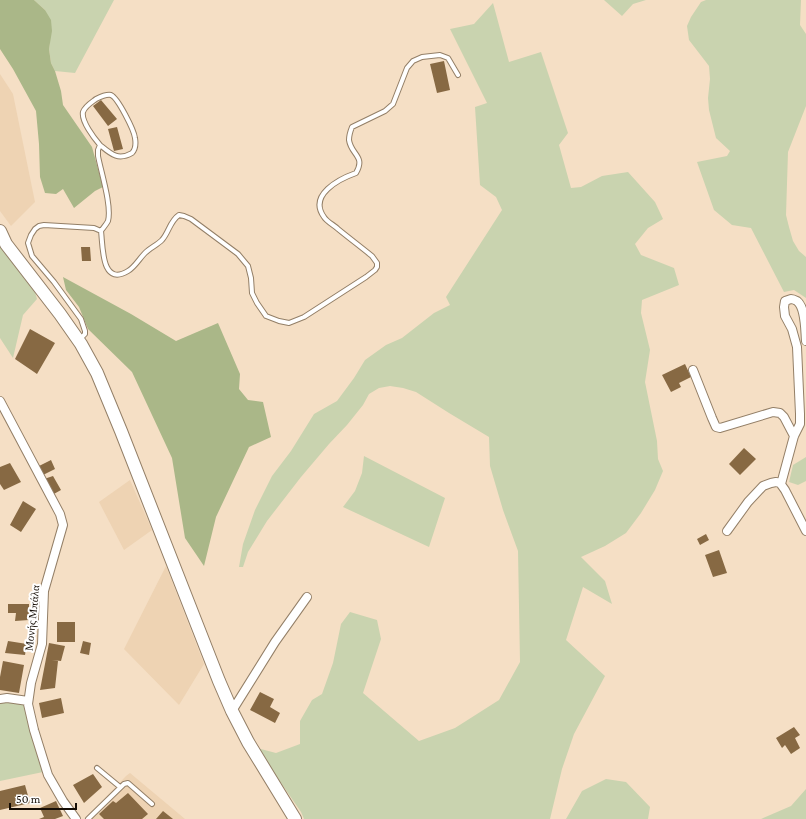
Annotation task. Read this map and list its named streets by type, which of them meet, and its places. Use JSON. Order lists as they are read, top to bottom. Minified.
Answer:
{"streets":{"street":["Μονής Μπάλα"]},"scale_bar":"50 m"}
